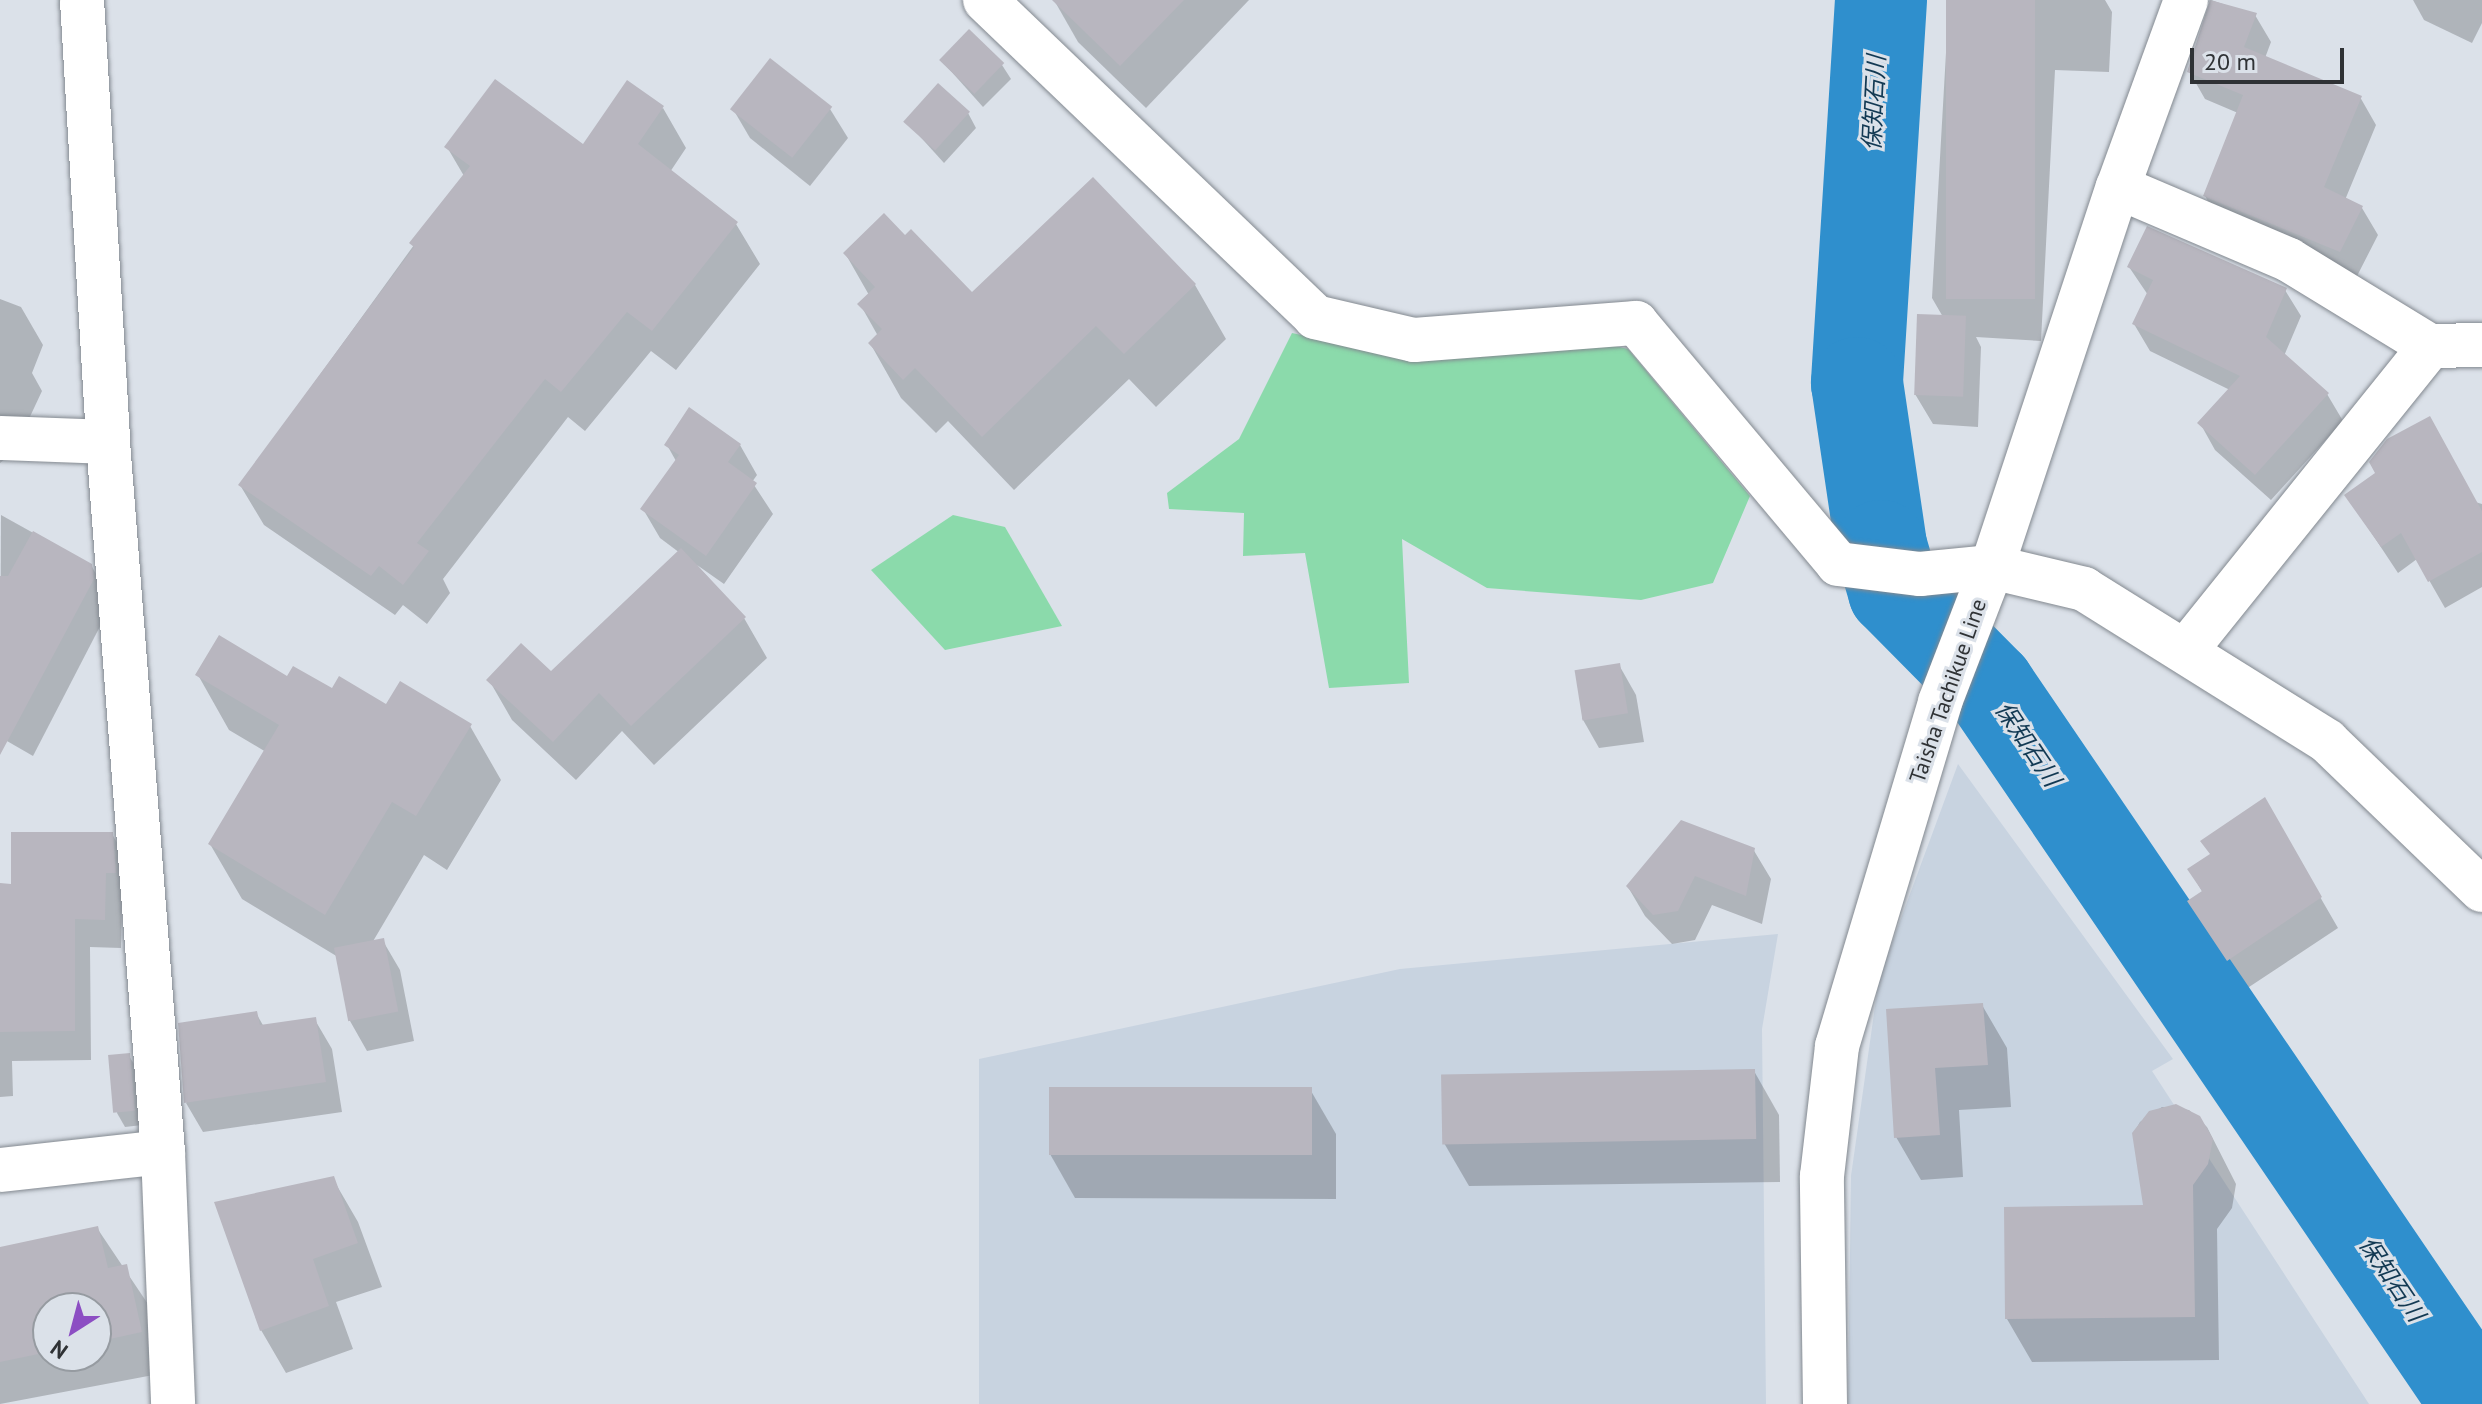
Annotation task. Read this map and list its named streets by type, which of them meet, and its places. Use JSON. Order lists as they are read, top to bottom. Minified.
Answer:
{"streets":{"street":["Taisha Tachikue Line"]},"water":["保知石川"],"scale_bar":"20 m","north":"bottom left"}
